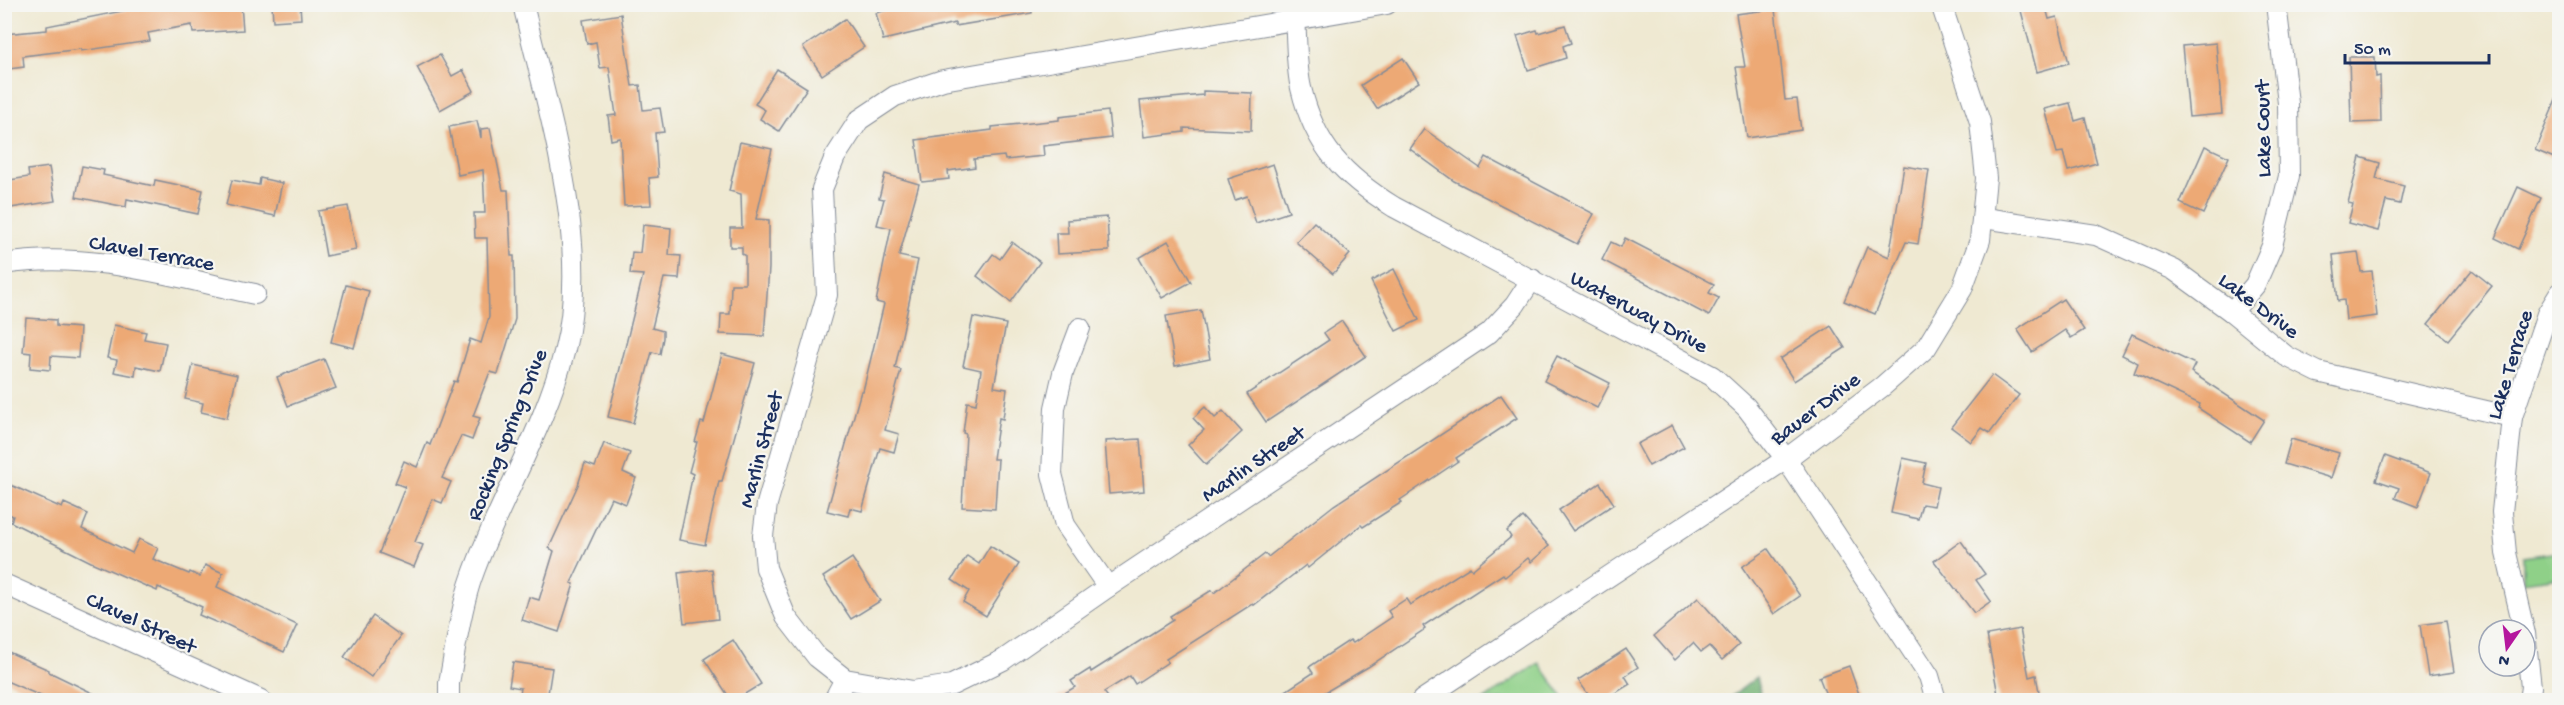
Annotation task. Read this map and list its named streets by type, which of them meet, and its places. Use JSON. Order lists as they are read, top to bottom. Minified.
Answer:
{"streets":{"street":["Lake Court","Clavel Terrace","Lake Drive","Waterway Drive","Lake Terrace","Bauer Drive","Rocking Spring Drive","Marlin Street","Clavel Street"]},"crossings":[["Lake Court","Lake Drive"],["Lake Drive","Lake Terrace"],["Lake Drive","Bauer Drive"],["Waterway Drive","Bauer Drive"],["Waterway Drive","Marlin Street"]],"scale_bar":"50 m","north":"bottom"}
